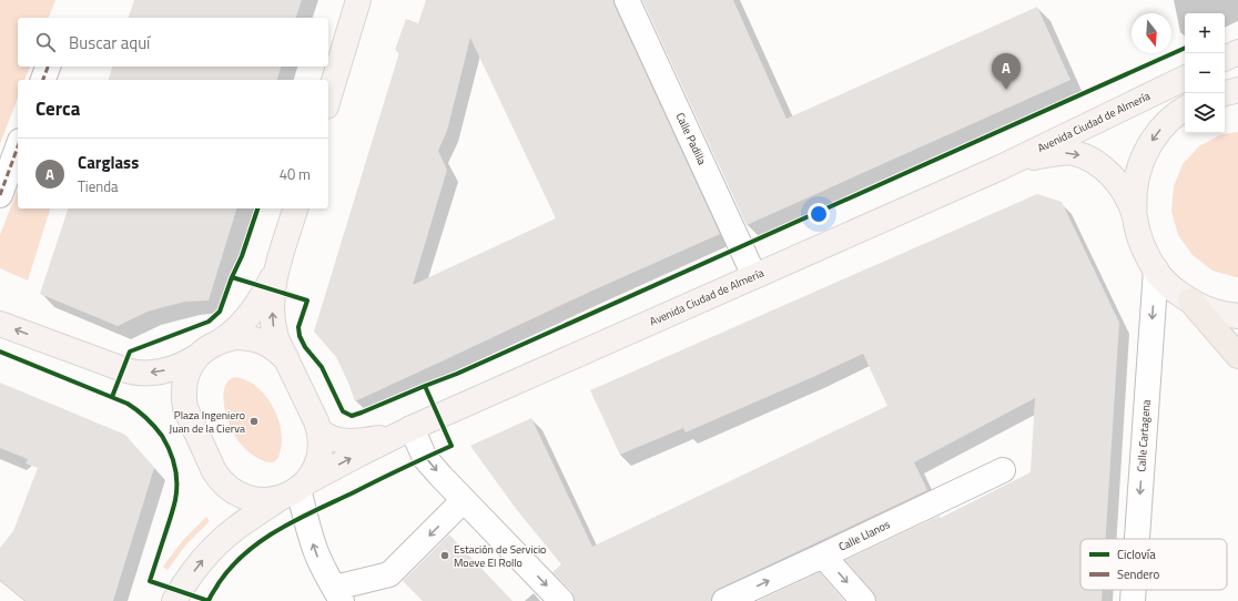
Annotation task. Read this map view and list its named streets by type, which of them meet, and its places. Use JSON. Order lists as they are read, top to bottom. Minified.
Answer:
{"streets":{"main road":["Avenida Ciudad de Almería"],"street":["Calle Padilla","Calle Cartagena","Calle Llanos"]},"crossings":[["Avenida Ciudad de Almería","Calle Padilla"],["Avenida Ciudad de Almería","Calle Cartagena"]],"one_way":["Calle Cartagena","Calle Llanos"],"places":["Plaza Ingeniero Juan de la Cierva","Estación de Servicio Moeve El Rollo"],"legend":["Ciclovía","Sendero"],"north":"bottom","page":{"map_buttons":["+","−"],"search":"Buscar aquí","pins":"A","heading":"Cerca","list":[{"mark":"A","name":"Carglass","note":"Tienda","value":"40 m"}]}}
